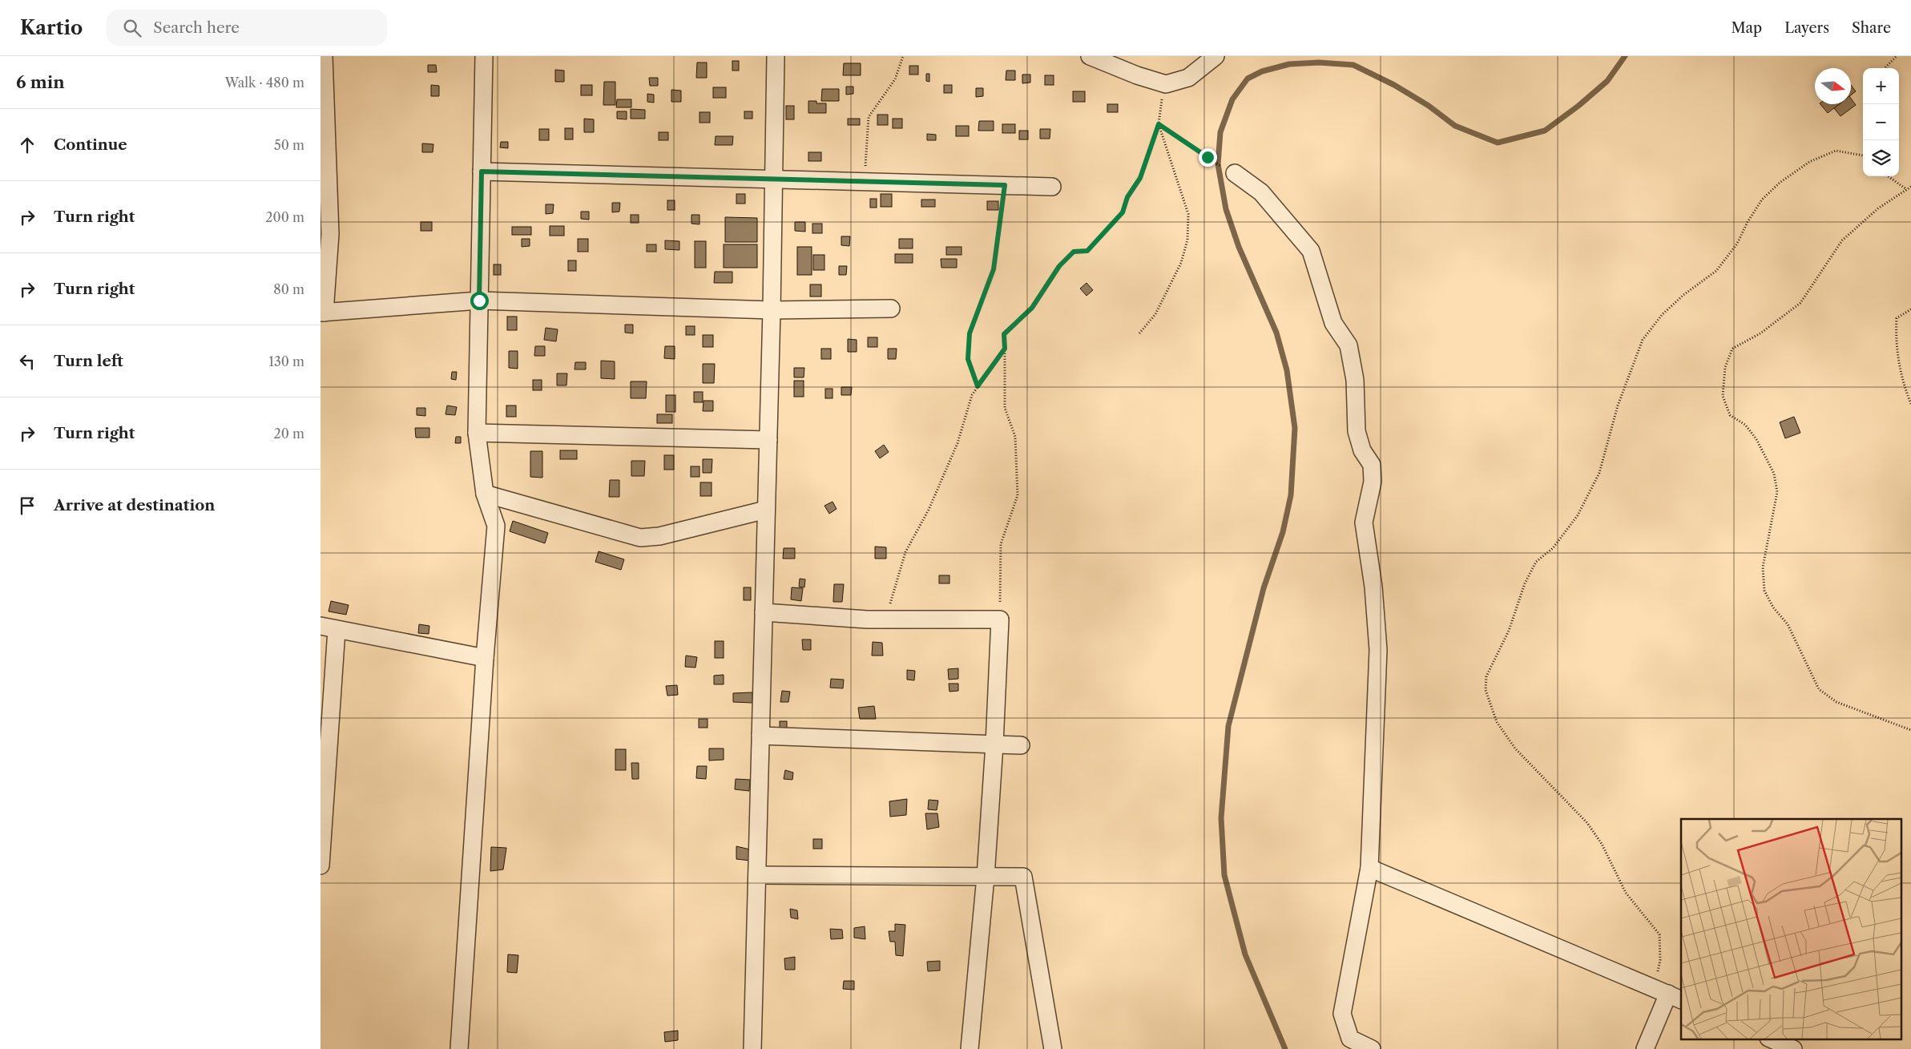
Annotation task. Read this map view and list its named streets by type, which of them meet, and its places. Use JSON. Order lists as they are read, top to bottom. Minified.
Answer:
{"north":"right","page":{"header":"Kartio","search":"Search here","nav":["Map","Layers","Share"],"heading":["6 min","Walk · 480 m"],"map_buttons":["+","−"],"list":[["Continue","50 m"],["Turn right","200 m"],["Turn right","80 m"],["Turn left","130 m"],["Turn right","20 m"],"Arrive at destination"]}}
